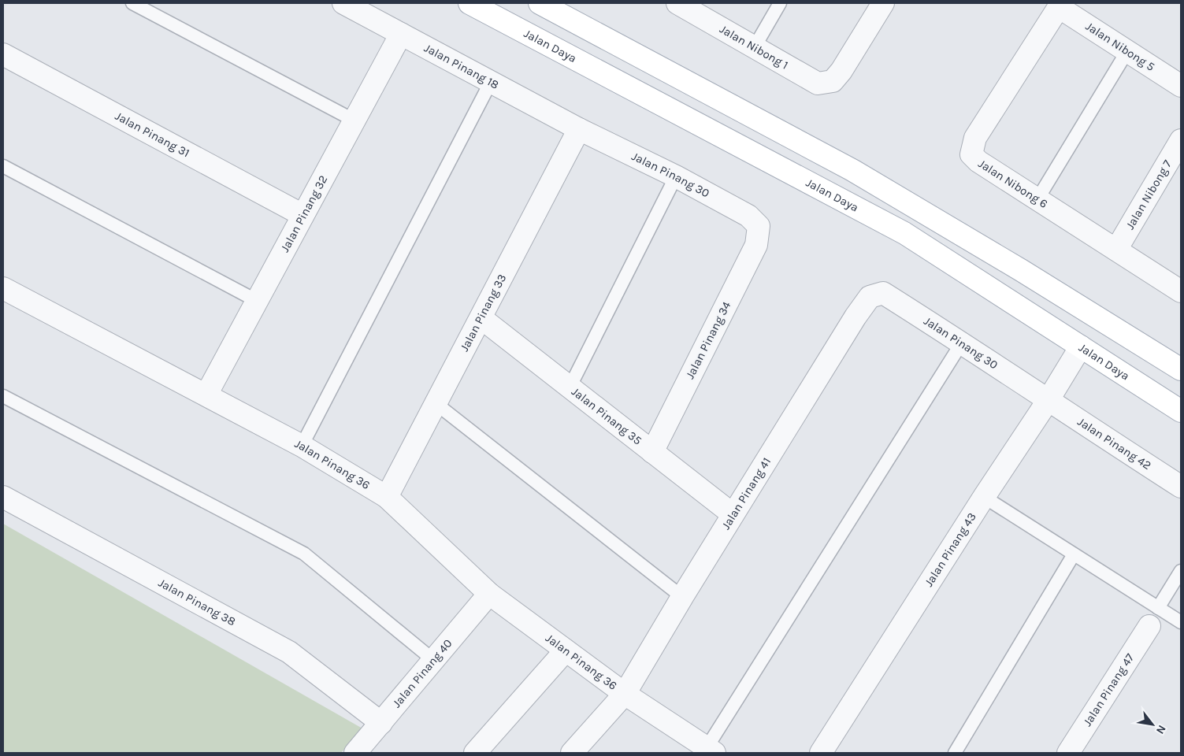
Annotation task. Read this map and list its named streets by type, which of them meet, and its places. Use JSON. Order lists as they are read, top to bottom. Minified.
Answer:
{"streets":{"main road":["Jalan Daya"],"street":["Jalan Nibong 5","Jalan Nibong 1","Jalan Pinang 18","Jalan Pinang 31","Jalan Pinang 30","Jalan Nibong 6","Jalan Nibong 7","Jalan Pinang 32","Jalan Pinang 33","Jalan Pinang 34","Jalan Pinang 35","Jalan Pinang 42","Jalan Pinang 36","Jalan Pinang 41","Jalan Pinang 43","Jalan Pinang 38","Jalan Pinang 40","Jalan Pinang 47"]},"crossings":[["Jalan Daya","Jalan Pinang 43"],["Jalan Nibong 5","Jalan Nibong 6"],["Jalan Pinang 18","Jalan Pinang 30"],["Jalan Pinang 18","Jalan Pinang 32"],["Jalan Pinang 18","Jalan Pinang 33"],["Jalan Pinang 31","Jalan Pinang 32"],["Jalan Pinang 30","Jalan Pinang 33"],["Jalan Pinang 30","Jalan Pinang 34"],["Jalan Pinang 30","Jalan Pinang 42"],["Jalan Pinang 30","Jalan Pinang 41"],["Jalan Pinang 30","Jalan Pinang 43"],["Jalan Nibong 6","Jalan Nibong 7"],["Jalan Pinang 32","Jalan Pinang 36"],["Jalan Pinang 33","Jalan Pinang 35"],["Jalan Pinang 33","Jalan Pinang 36"],["Jalan Pinang 34","Jalan Pinang 35"],["Jalan Pinang 35","Jalan Pinang 41"],["Jalan Pinang 42","Jalan Pinang 43"],["Jalan Pinang 36","Jalan Pinang 41"],["Jalan Pinang 36","Jalan Pinang 40"],["Jalan Pinang 38","Jalan Pinang 40"]],"north":"bottom right"}
